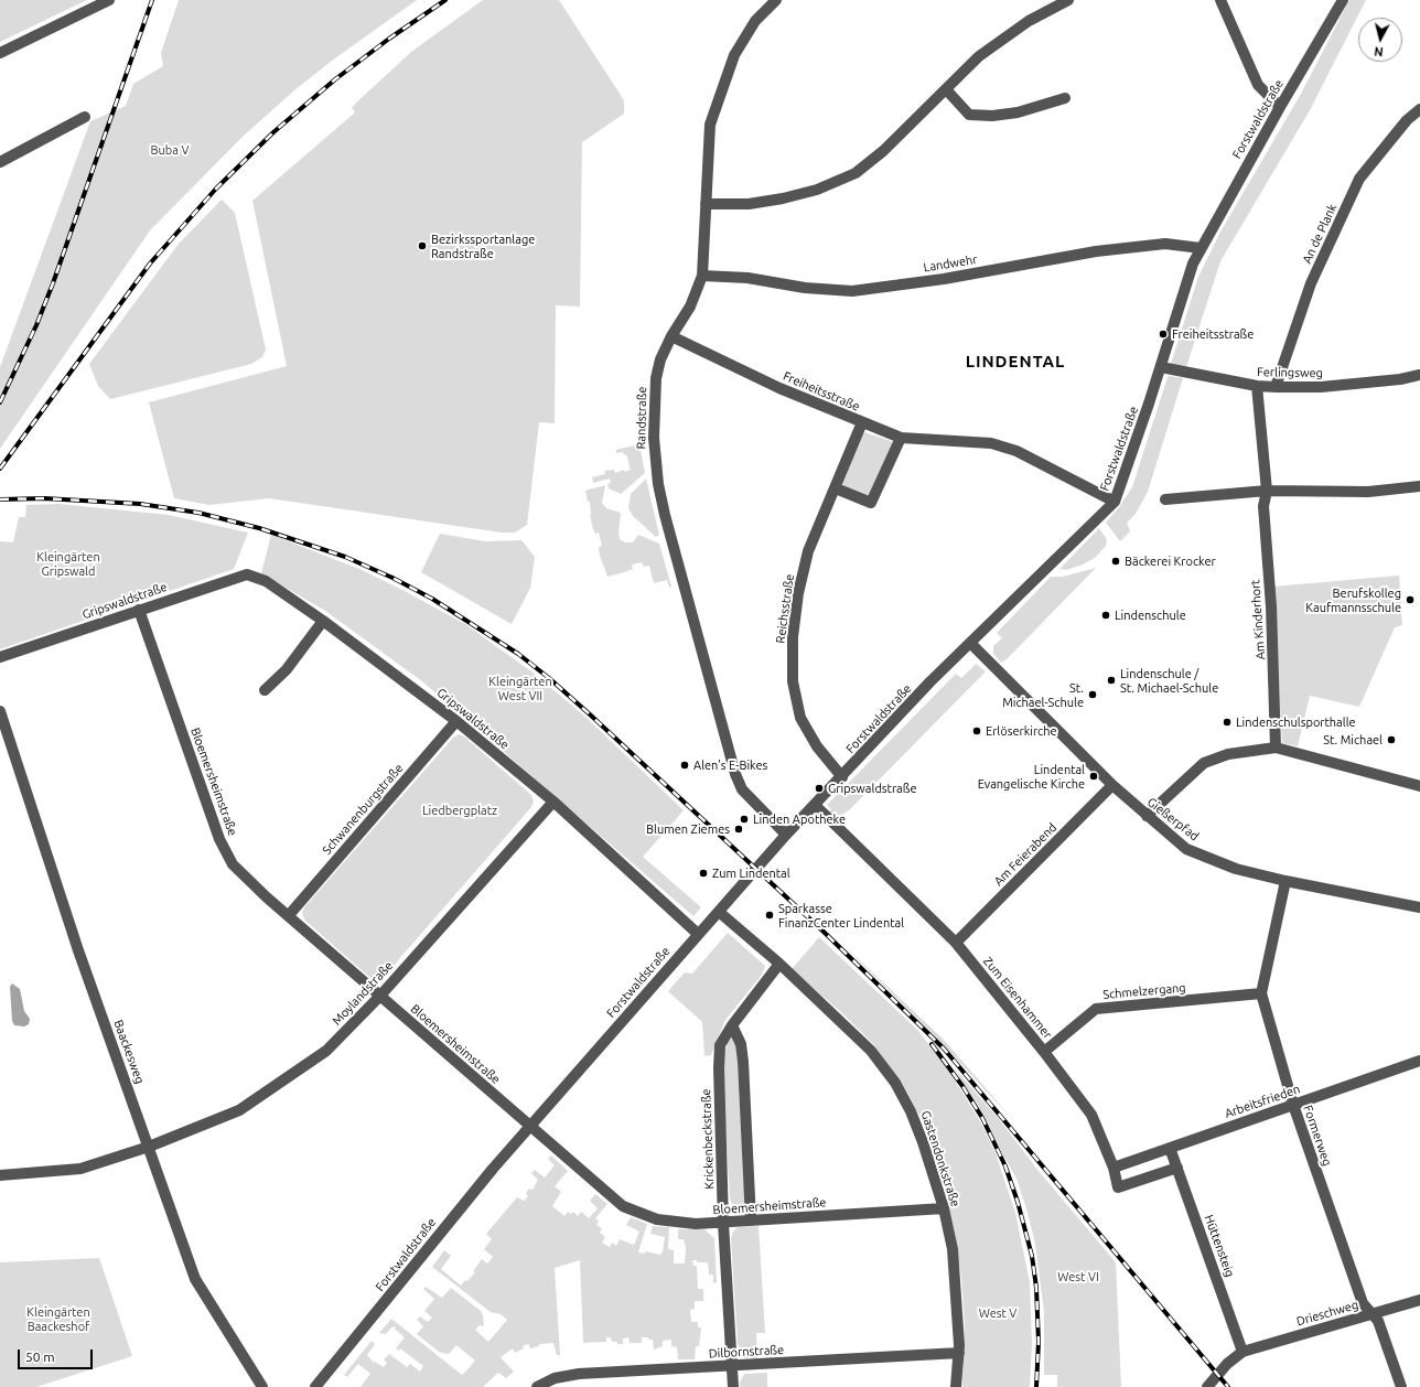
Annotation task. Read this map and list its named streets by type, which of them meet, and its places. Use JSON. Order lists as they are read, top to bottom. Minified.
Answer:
{"streets":{"street":["Forstwaldstraße","An de Plank","Landwehr","Ferlingsweg","Freiheitsstraße","Randstraße","Gripswaldstraße","Reichsstraße","Am Kinderhort","Bloemersheimstraße","Schwanenburgstraße","Gießerpfad","Am Feierabend","Schmelzergang","Moylandstraße","Zum Eisenhammer","Baackesweg","Arbeitsfrieden","Formerweg","Krickenbeckstraße","Gastendonkstraße","Hüttensteig","Drieschweg","Dilbornstraße"]},"crossings":[["Forstwaldstraße","Landwehr"],["Forstwaldstraße","Ferlingsweg"],["Forstwaldstraße","Freiheitsstraße"],["Forstwaldstraße","Randstraße"],["Forstwaldstraße","Gripswaldstraße"],["Forstwaldstraße","Reichsstraße"],["Forstwaldstraße","Bloemersheimstraße"],["Forstwaldstraße","Gießerpfad"],["Forstwaldstraße","Zum Eisenhammer"],["Forstwaldstraße","Gastendonkstraße"],["An de Plank","Ferlingsweg"],["Landwehr","Randstraße"],["Freiheitsstraße","Randstraße"],["Freiheitsstraße","Reichsstraße"],["Gripswaldstraße","Bloemersheimstraße"],["Gripswaldstraße","Schwanenburgstraße"],["Gripswaldstraße","Moylandstraße"],["Bloemersheimstraße","Schwanenburgstraße"],["Bloemersheimstraße","Moylandstraße"],["Bloemersheimstraße","Krickenbeckstraße"],["Bloemersheimstraße","Gastendonkstraße"],["Gießerpfad","Am Feierabend"],["Gießerpfad","Formerweg"],["Am Feierabend","Zum Eisenhammer"],["Schmelzergang","Zum Eisenhammer"],["Schmelzergang","Formerweg"],["Moylandstraße","Baackesweg"],["Zum Eisenhammer","Arbeitsfrieden"],["Zum Eisenhammer","Hüttensteig"],["Arbeitsfrieden","Formerweg"],["Arbeitsfrieden","Hüttensteig"],["Formerweg","Drieschweg"],["Krickenbeckstraße","Gastendonkstraße"],["Krickenbeckstraße","Dilbornstraße"],["Gastendonkstraße","Dilbornstraße"],["Hüttensteig","Drieschweg"]],"districts":["LINDENTAL"],"parks":["Buba V","Kleingärten Gripswald","Kleingärten West VII","Liedbergplatz","West VI","Kleingärten Baackeshof","West V"],"places":["Bezirkssportanlage Randstraße","Freiheitsstraße","Bäckerei Krocker","Berufskolleg Kaufmannsschule","Lindenschule","Lindenschule / St. Michael-Schule","St. Michael-Schule","Lindenschulsporthalle","Erlöserkirche","St. Michael","Alen's E-Bikes","Lindental Evangelische Kirche","Gripswaldstraße","Linden Apotheke","Blumen Ziemes","Zum Lindental","Sparkasse FinanzCenter Lindental"],"scale_bar":"50 m","north":"bottom"}
